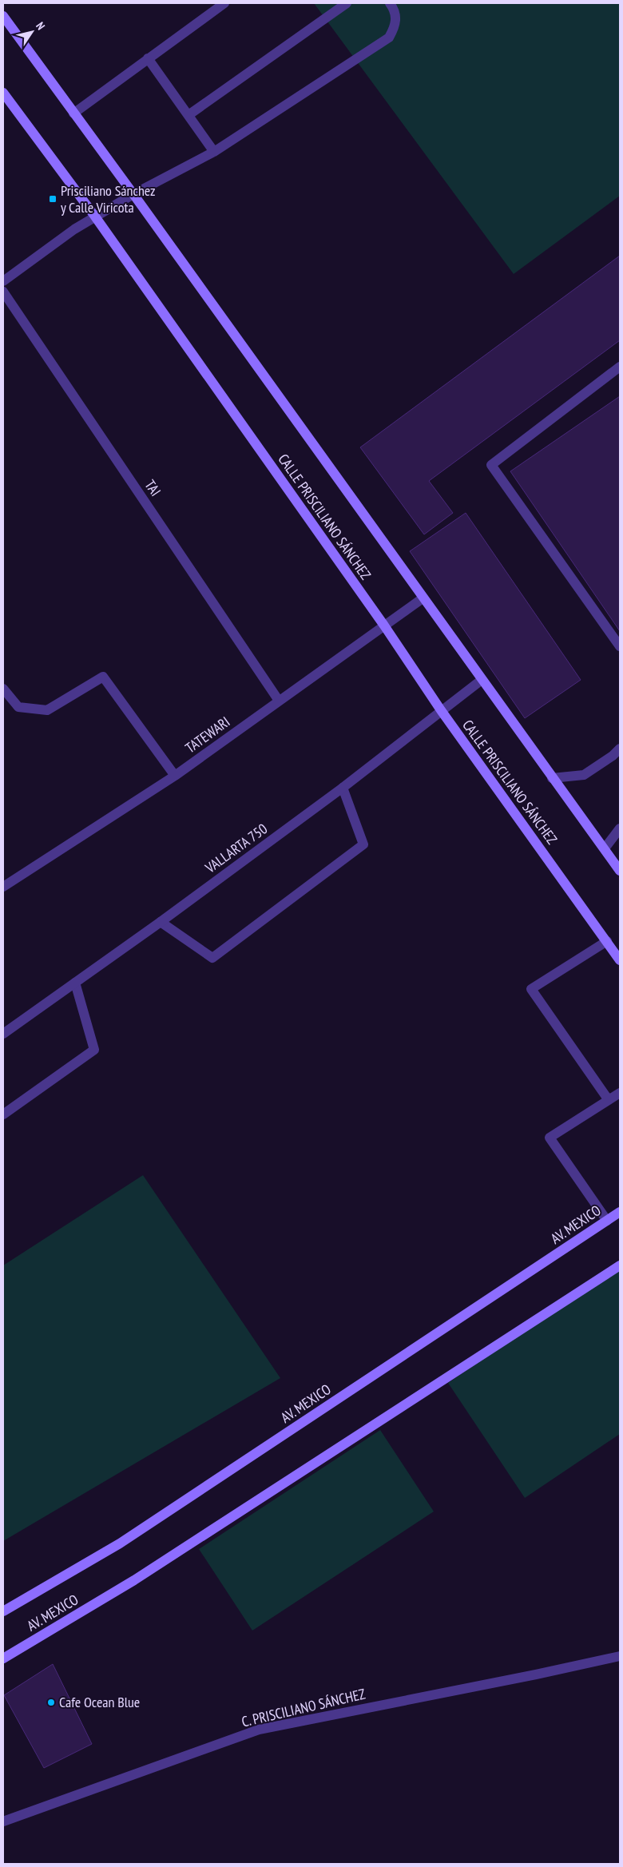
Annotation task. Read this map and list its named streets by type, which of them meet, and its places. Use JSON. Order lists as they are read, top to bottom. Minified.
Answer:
{"streets":{"main road":["CALLE PRISCILIANO SÁNCHEZ","AV. MEXICO"],"street":["TAI","TATEWARI","VALLARTA 750","C. PRISCILIANO SÁNCHEZ"]},"crossings":[["TAI","TATEWARI"],["CALLE PRISCILIANO SÁNCHEZ","TATEWARI"],["CALLE PRISCILIANO SÁNCHEZ","VALLARTA 750"]],"places":{"transit":["Prisciliano Sánchez y Calle Viricota"],"other":["Cafe Ocean Blue"]},"north":"top right"}
